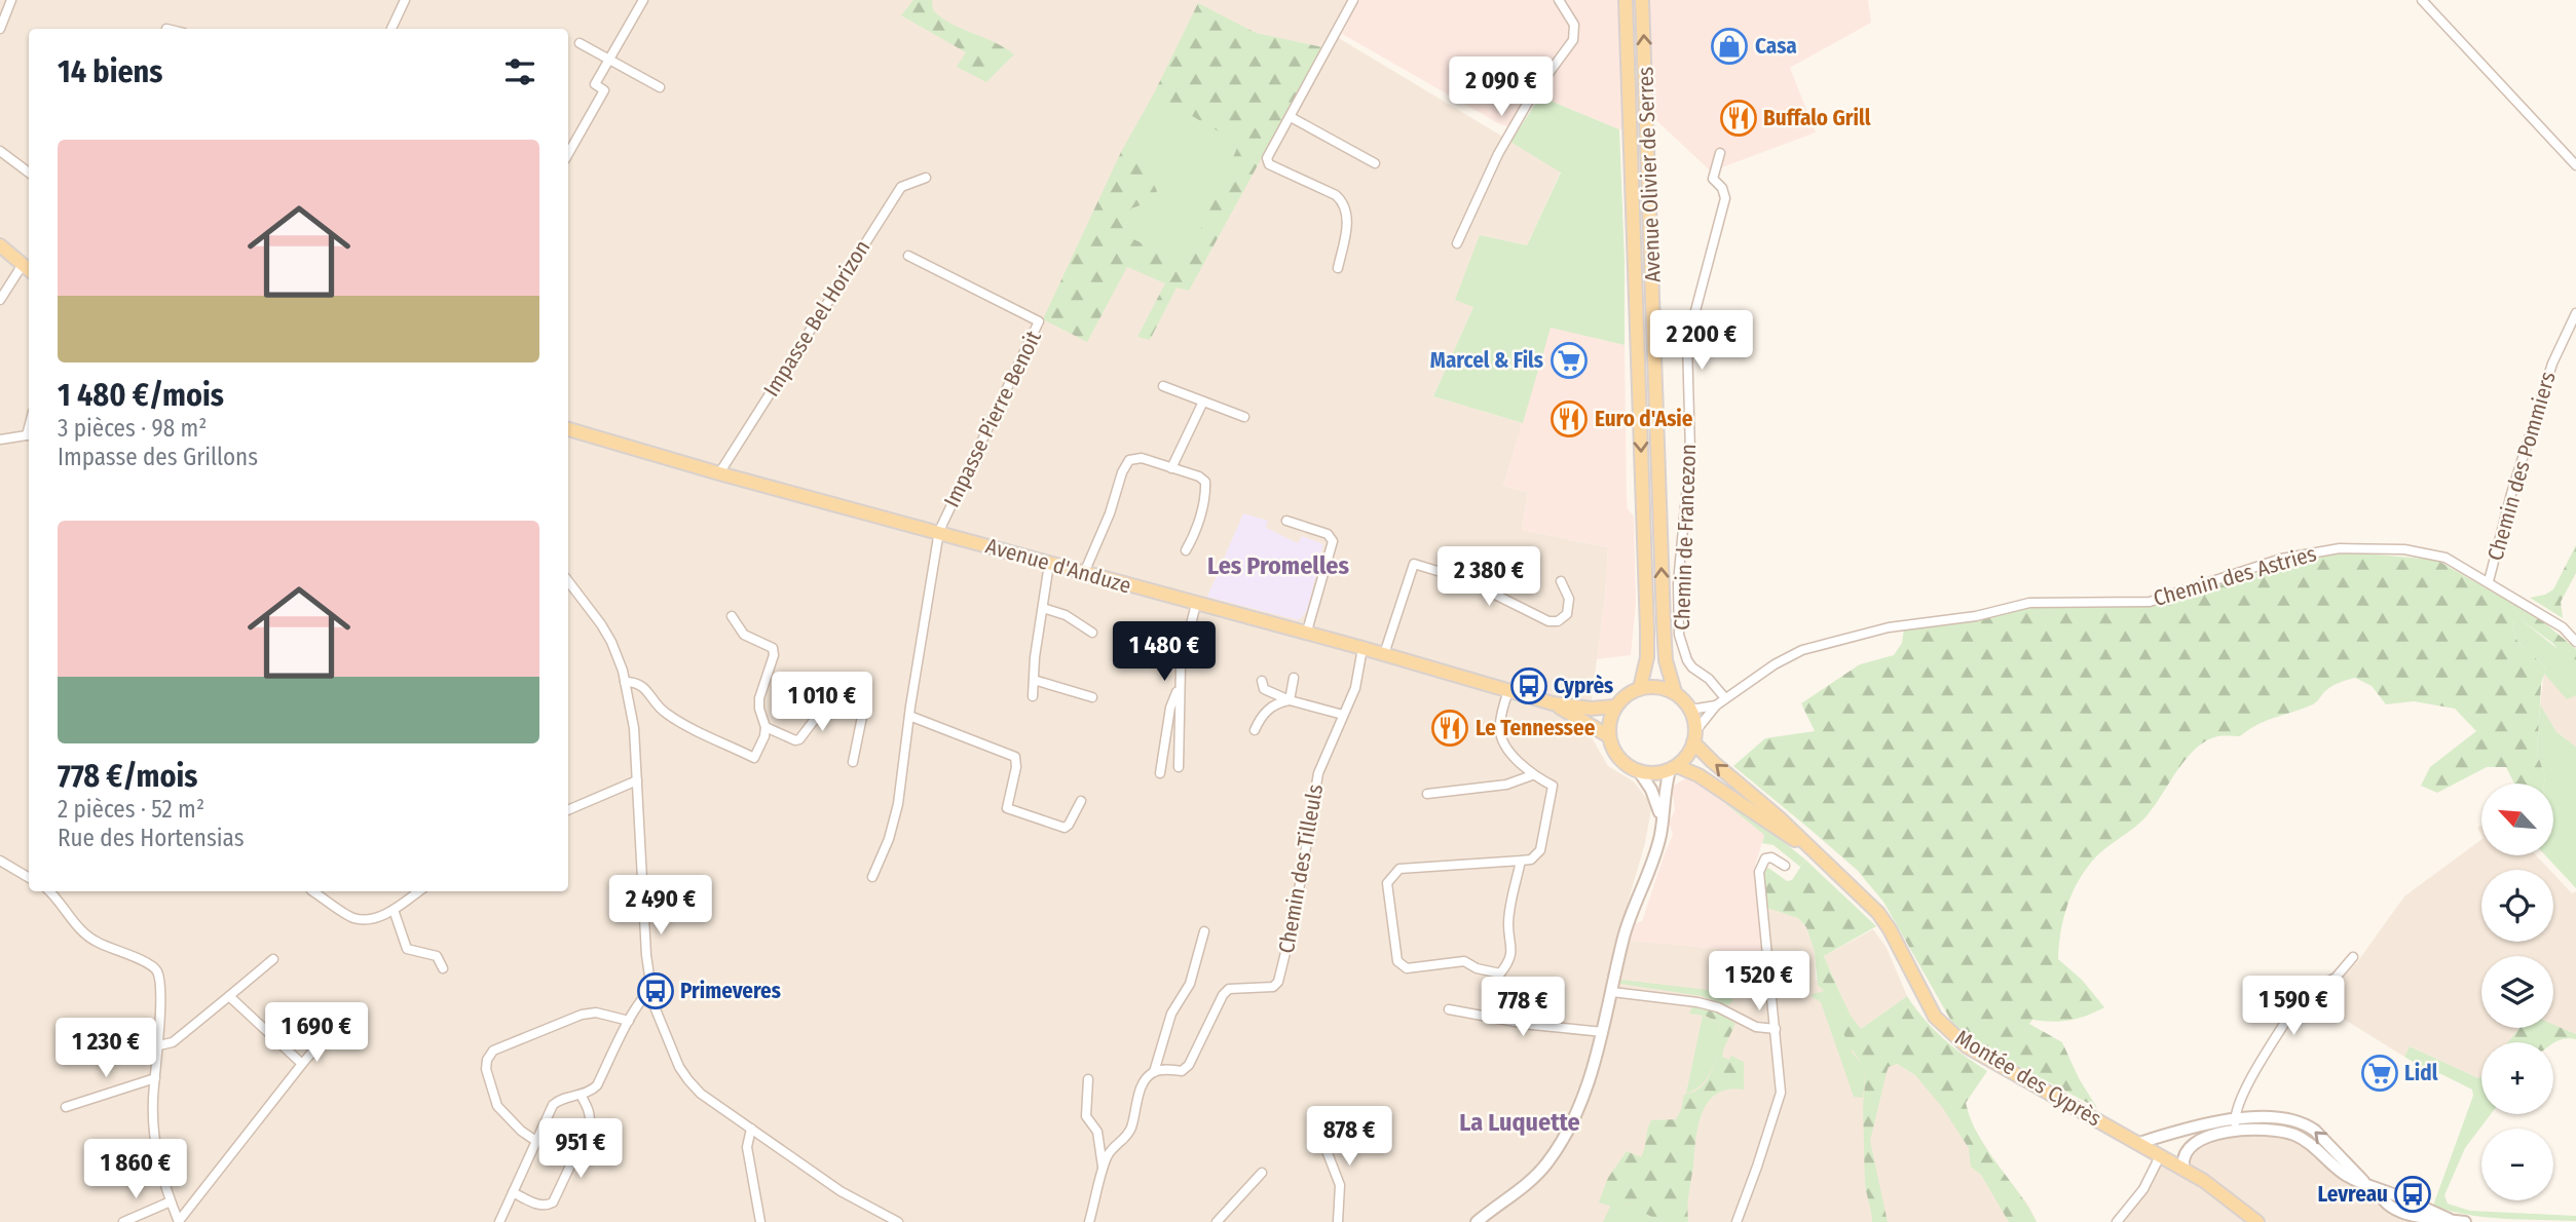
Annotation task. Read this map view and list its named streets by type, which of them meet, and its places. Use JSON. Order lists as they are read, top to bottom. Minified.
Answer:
{"streets":{"main road":["Avenue Olivier de Serres","Avenue d'Anduze","Montée des Cyprès"],"street":["Impasse Bel Horizon","Impasse Pierre Benoit","Chemin des Pommiers","Chemin de Francezon","Chemin des Astries","Chemin des Tilleuls"]},"crossings":[["Avenue Olivier de Serres","Avenue d'Anduze"],["Avenue Olivier de Serres","Chemin des Astries"],["Avenue Olivier de Serres","Montée des Cyprès"],["Impasse Bel Horizon","Avenue d'Anduze"],["Impasse Pierre Benoit","Avenue d'Anduze"],["Chemin des Pommiers","Chemin des Astries"],["Chemin de Francezon","Chemin des Astries"],["Avenue d'Anduze","Chemin des Astries"],["Avenue d'Anduze","Chemin des Tilleuls"],["Avenue d'Anduze","Montée des Cyprès"],["Chemin des Astries","Montée des Cyprès"]],"districts":["Les Promelles","La Luquette"],"places":{"shop":["Casa"],"restaurant":["Buffalo Grill","Euro d'Asie","Le Tennessee"],"supermarket":["Marcel & Fils","Lidl"],"bus stop":["Cyprès","Primeveres","Levreau"]},"north":"top left","page":{"heading":"14 biens","price":["2 090 €","2 200 €","2 380 €","1 480 €","1 010 €","2 490 €","1 520 €","1 590 €","778 €","1 690 €","1 230 €","878 €","951 €","1 860 €"],"list":[{"name":"1 480 €/mois","note":"3 pièces · 98 m² · Impasse des Grillons"},{"name":"778 €/mois","note":"2 pièces · 52 m² · Rue des Hortensias"}],"map_buttons":["+","−"]}}
